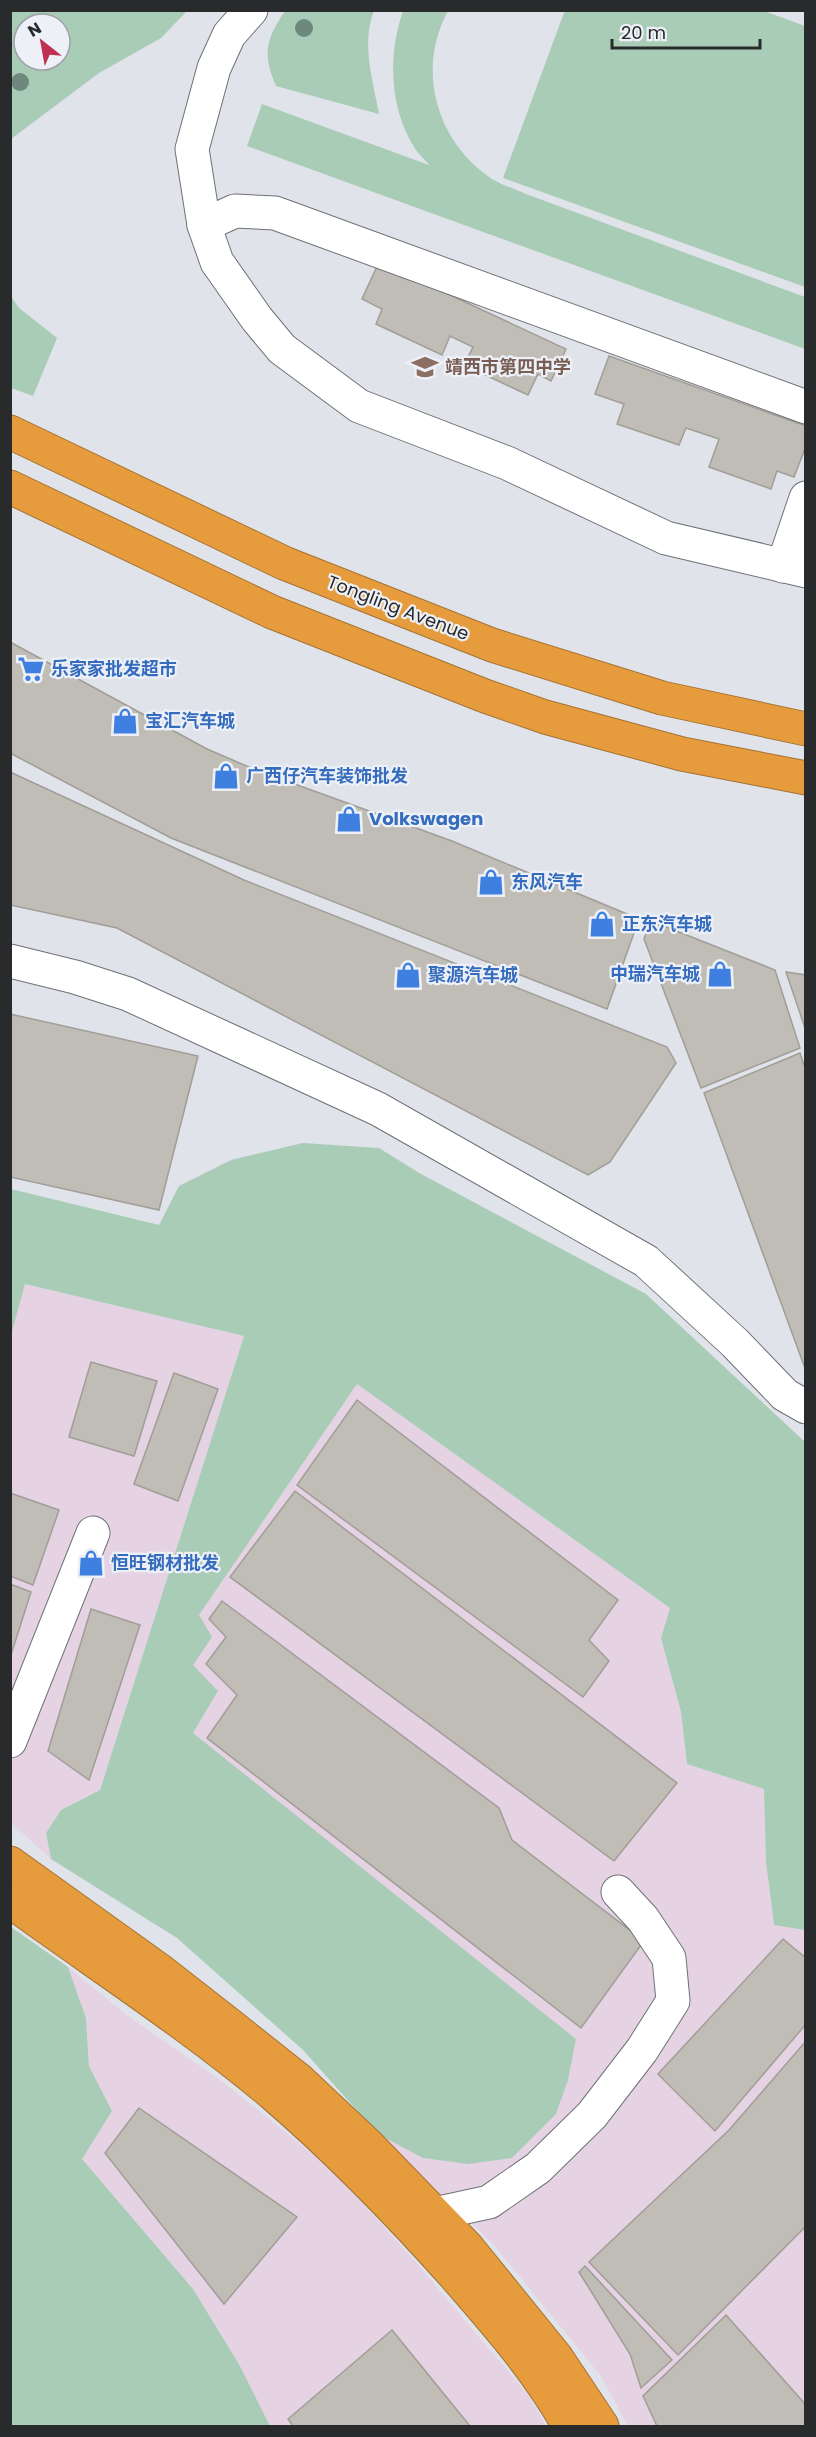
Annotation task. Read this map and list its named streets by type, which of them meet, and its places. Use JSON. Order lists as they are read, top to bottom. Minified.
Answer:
{"streets":{"highway":["Tongling Avenue"]},"places":{"school or university":["靖西市第四中学"],"supermarket":["乐家家批发超市"],"shop":["宝汇汽车城","广西仔汽车装饰批发","Volkswagen","东风汽车","正东汽车城","中瑞汽车城","聚源汽车城","恒旺钢材批发"]},"scale_bar":"20 m","north":"top left"}
